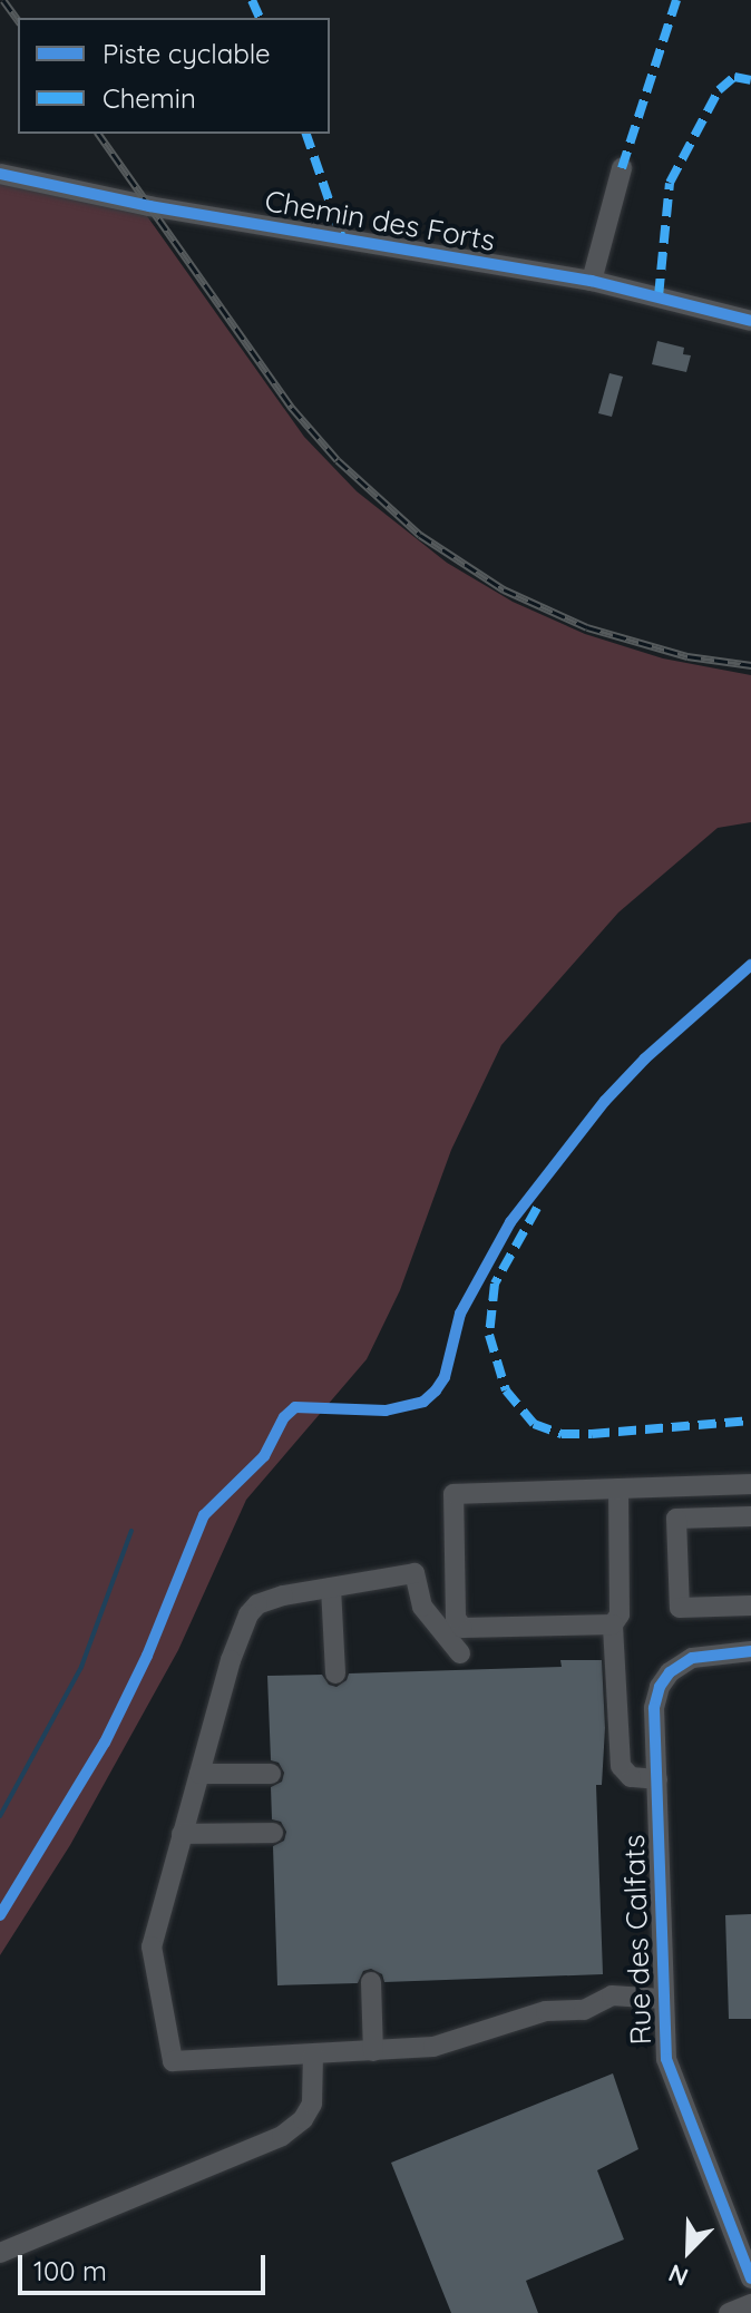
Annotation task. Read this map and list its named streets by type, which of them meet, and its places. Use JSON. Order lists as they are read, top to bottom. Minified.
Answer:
{"streets":{"street":["Chemin des Forts","Rue des Calfats"]},"legend":["Piste cyclable","Chemin"],"scale_bar":"100 m","north":"bottom left"}
